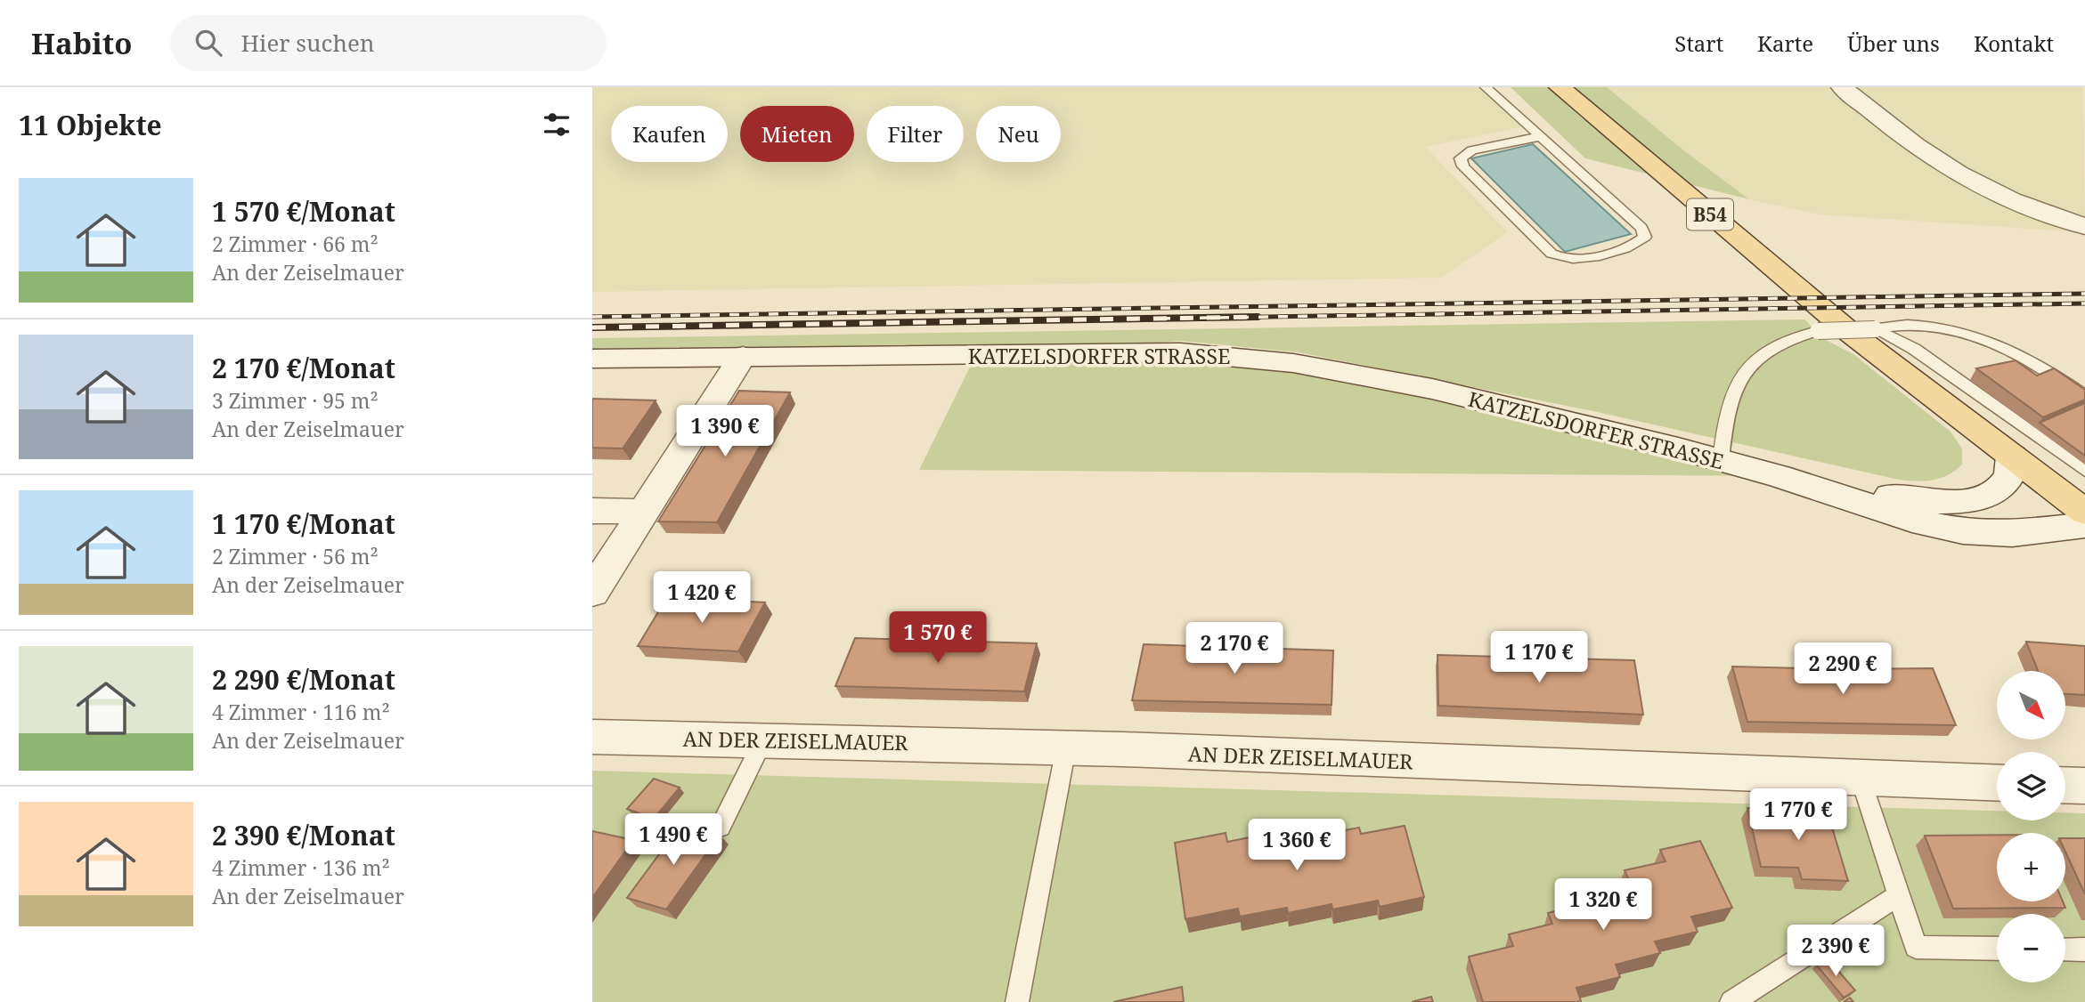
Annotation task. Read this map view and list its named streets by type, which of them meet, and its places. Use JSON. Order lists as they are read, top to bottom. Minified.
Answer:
{"streets":{"main road":["B54"],"street":["KATZELSDORFER STRASSE","AN DER ZEISELMAUER"]},"crossings":[["B54","KATZELSDORFER STRASSE"]],"north":"bottom right","page":{"header":"Habito","search":"Hier suchen","nav":["Start","Karte","Über uns","Kontakt"],"heading":"11 Objekte","chip":["Kaufen","Mieten","Filter","Neu"],"list":[{"name":"1 570 €/Monat","note":"2 Zimmer · 66 m² · An der Zeiselmauer"},{"name":"2 170 €/Monat","note":"3 Zimmer · 95 m² · An der Zeiselmauer"},{"name":"1 170 €/Monat","note":"2 Zimmer · 56 m² · An der Zeiselmauer"},{"name":"2 290 €/Monat","note":"4 Zimmer · 116 m² · An der Zeiselmauer"},{"name":"2 390 €/Monat","note":"4 Zimmer · 136 m² · An der Zeiselmauer"}],"price":["1 390 €","1 420 €","1 570 €","2 170 €","1 170 €","2 290 €","1 770 €","1 490 €","1 360 €","1 320 €","2 390 €"],"map_buttons":["+","−"]}}
